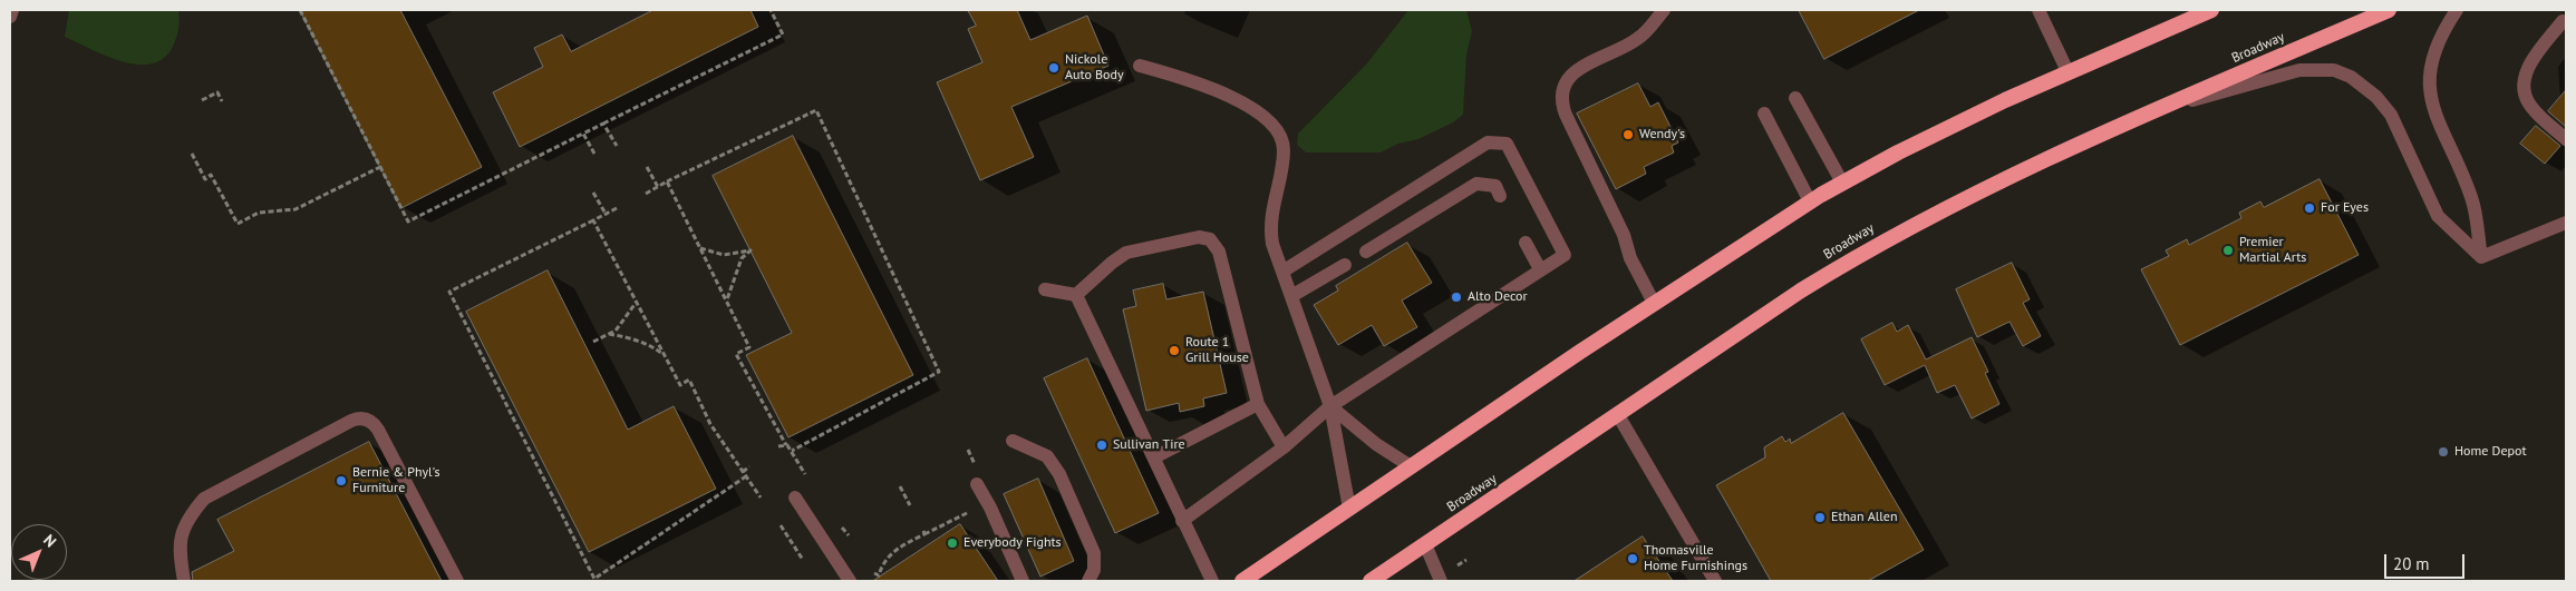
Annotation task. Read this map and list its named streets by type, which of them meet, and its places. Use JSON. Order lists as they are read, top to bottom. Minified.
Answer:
{"streets":{"highway":["Broadway"]},"places":["Nickole Auto Body","Wendy's","For Eyes","Premier Martial Arts","Alto Decor","Route 1 Grill House","Sullivan Tire","Home Depot","Bernie & Phyl's Furniture","Ethan Allen","Everybody Fights","Thomasville Home Furnishings"],"scale_bar":"20 m","north":"top right"}
